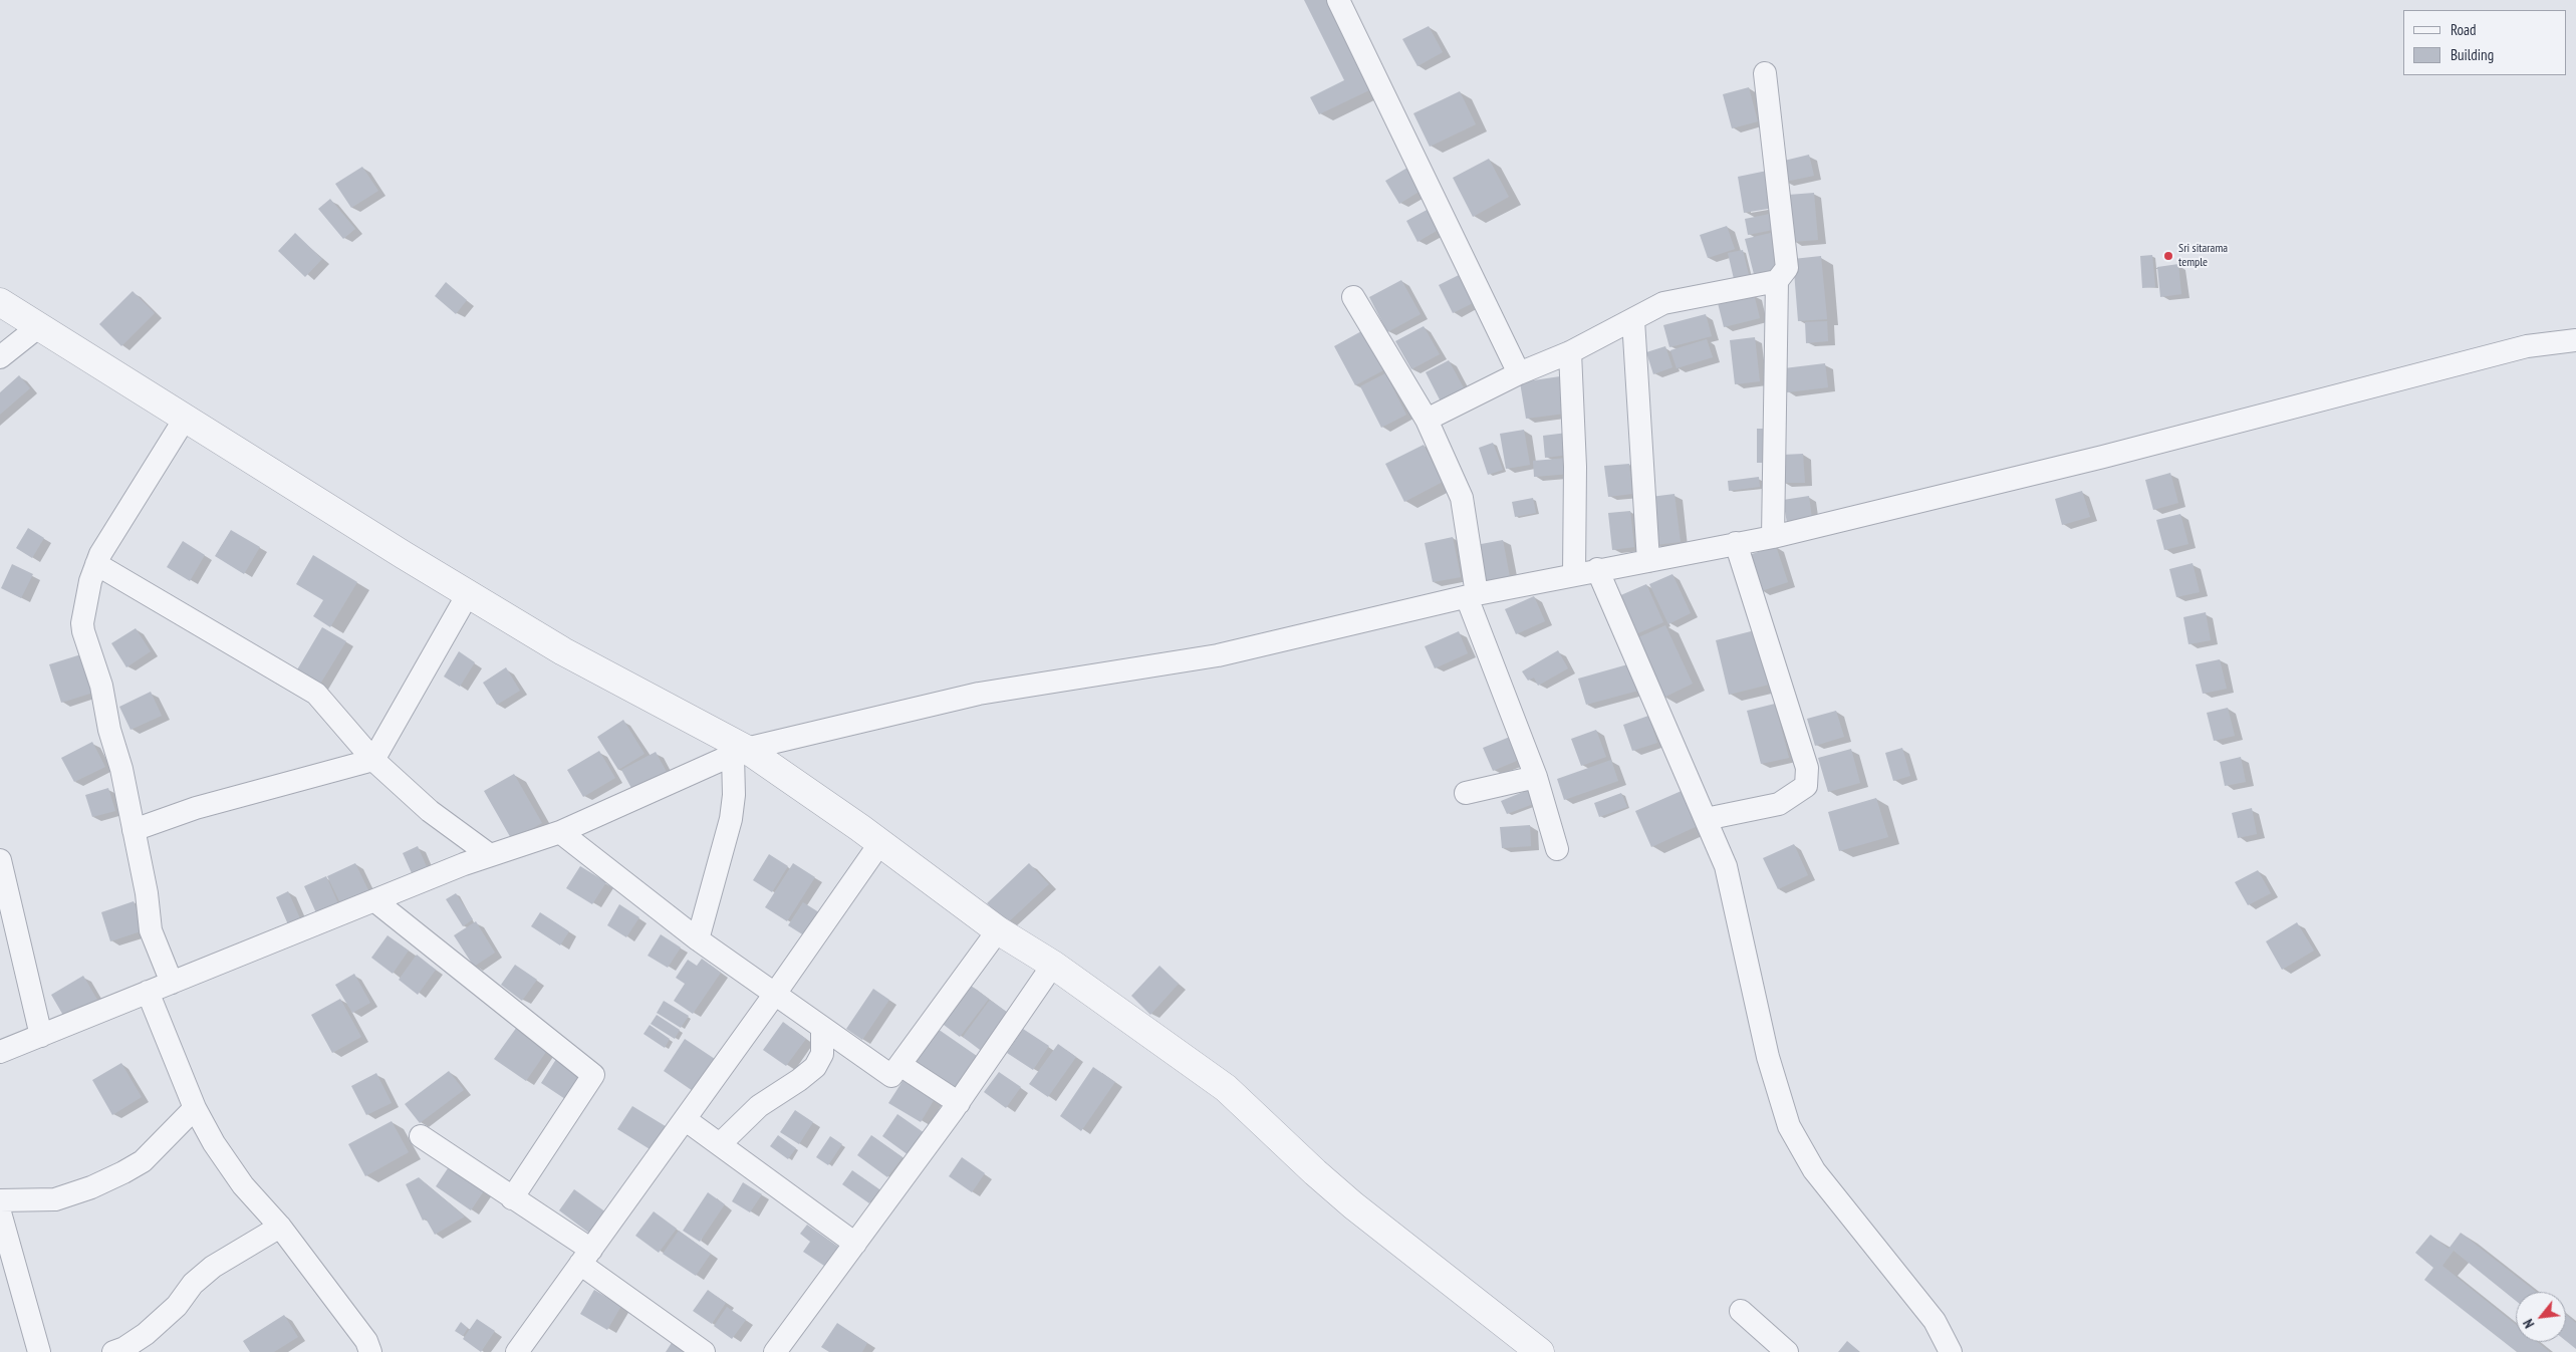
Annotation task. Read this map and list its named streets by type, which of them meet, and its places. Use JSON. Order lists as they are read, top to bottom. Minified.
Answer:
{"places":["Sri sitarama temple"],"legend":["Road","Building"],"north":"bottom left"}
